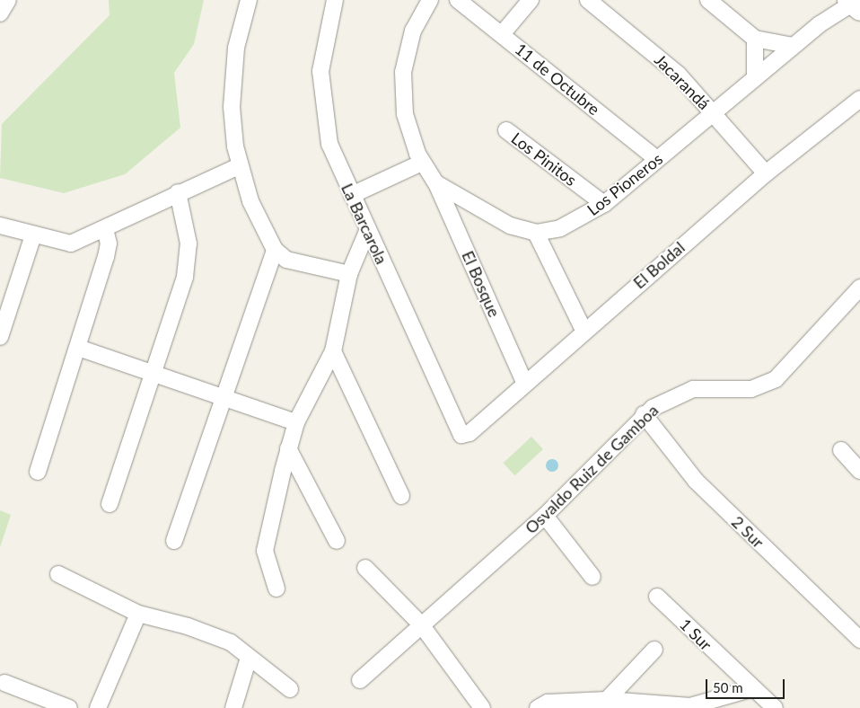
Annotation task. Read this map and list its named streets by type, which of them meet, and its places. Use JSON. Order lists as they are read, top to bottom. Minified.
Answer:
{"streets":{"street":["11 de Octubre","Jacarandá","Los Pinitos","Los Pioneros","La Barcarola","El Boldal","El Bosque","Osvaldo Ruiz de Gamboa","2 Sur","1 Sur"]},"crossings":[["11 de Octubre","Los Pioneros"],["Jacarandá","Los Pioneros"],["Jacarandá","El Boldal"],["Los Pinitos","Los Pioneros"],["Los Pioneros","El Bosque"],["La Barcarola","El Boldal"],["El Boldal","El Bosque"],["Osvaldo Ruiz de Gamboa","2 Sur"]],"scale_bar":"50 m"}
